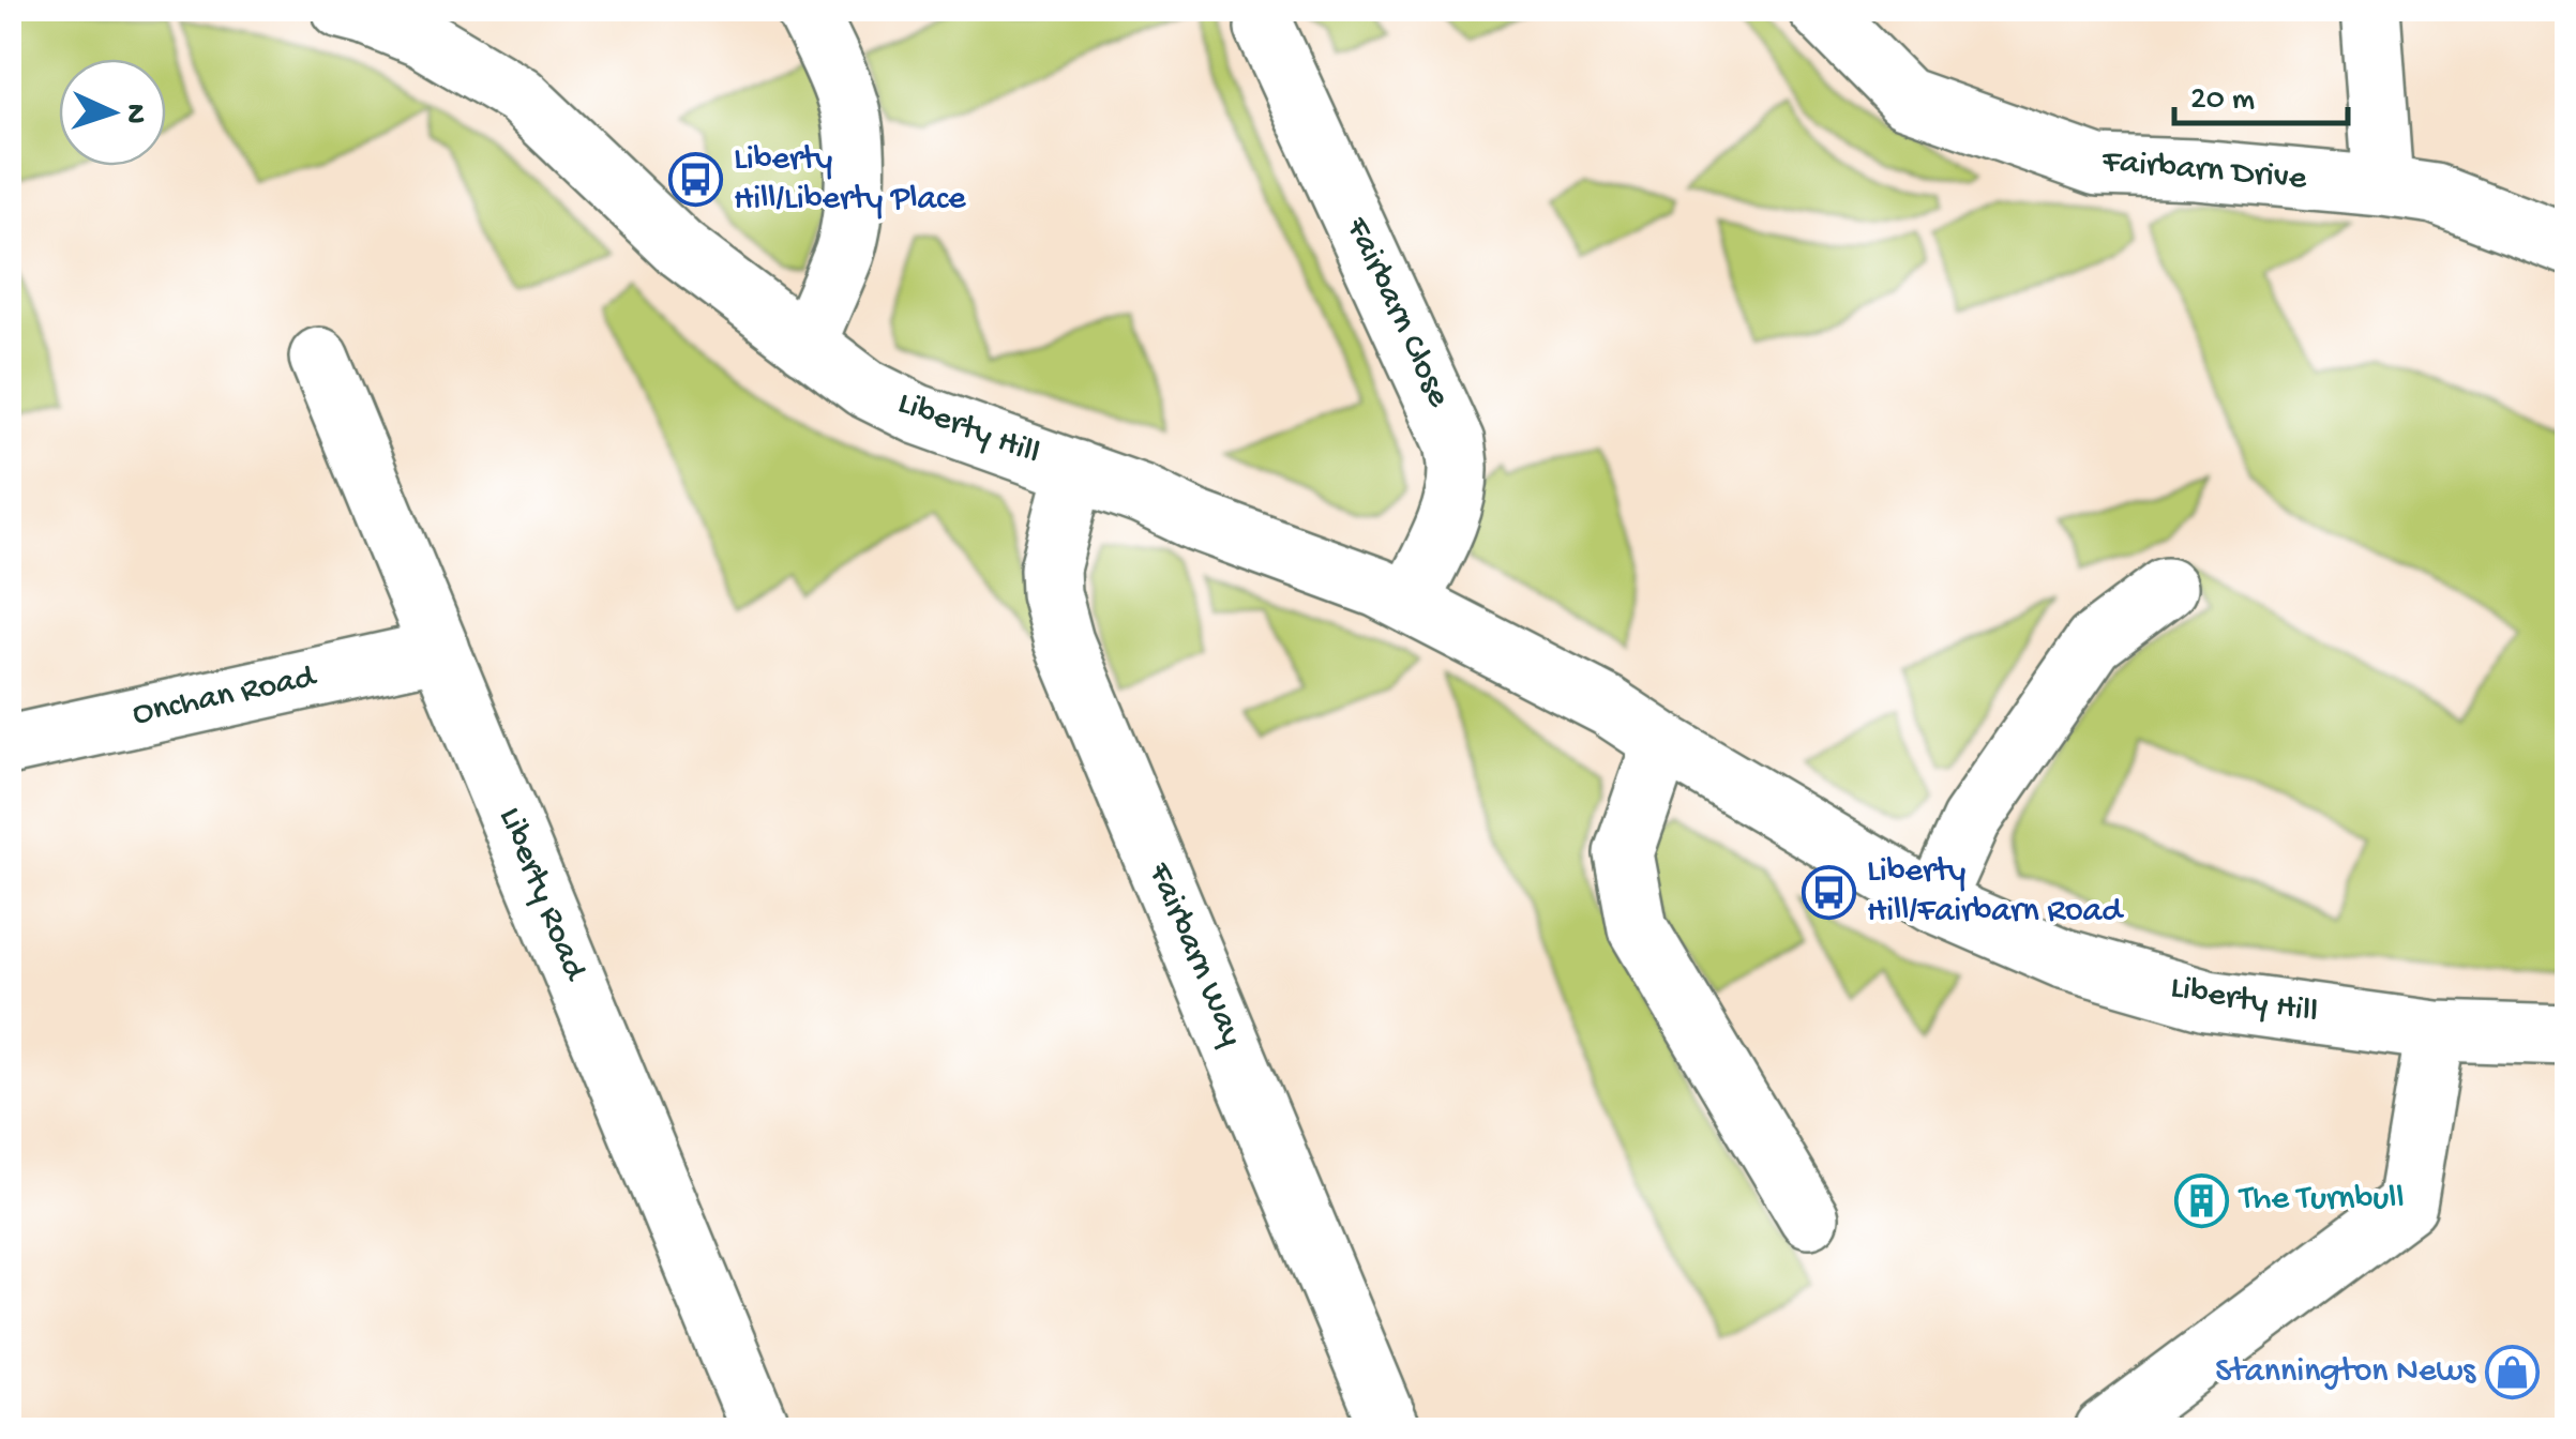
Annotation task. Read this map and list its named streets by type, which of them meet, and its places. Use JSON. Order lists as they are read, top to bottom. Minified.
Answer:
{"streets":{"street":["Fairbarn Drive","Fairbarn Close","Liberty Hill","Onchan Road","Liberty Road","Fairbarn Way"]},"crossings":[["Fairbarn Close","Liberty Hill"],["Liberty Hill","Fairbarn Way"],["Onchan Road","Liberty Road"]],"places":{"bus stop":["Liberty Hill/Liberty Place","Liberty Hill/Fairbarn Road"],"building":["The Turnbull"],"shop":["Stannington News"]},"scale_bar":"20 m","north":"right"}
